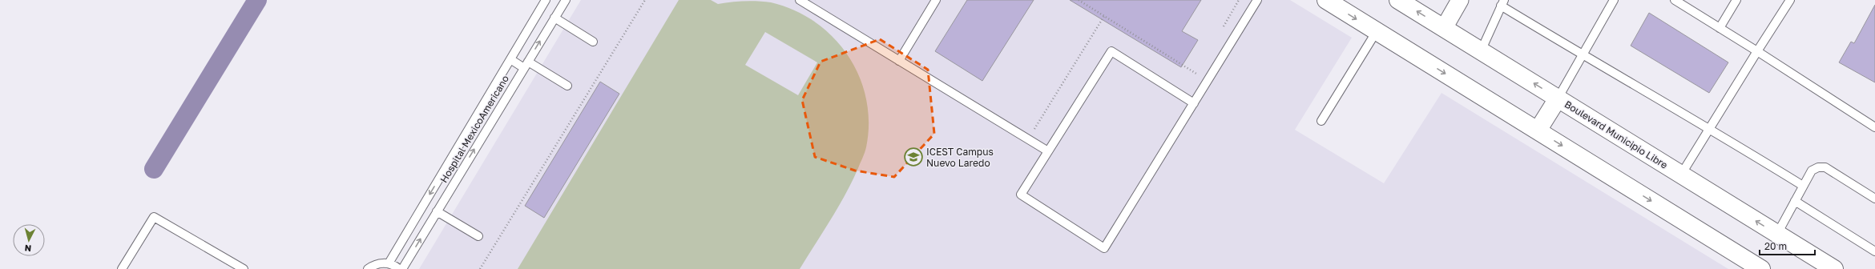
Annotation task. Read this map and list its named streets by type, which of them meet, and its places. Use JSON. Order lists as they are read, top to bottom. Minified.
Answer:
{"streets":{"main road":["Boulevard Municipio Libre"],"lane":["Hospital MexicoAmericano"]},"places":{"school or university":["ICEST Campus Nuevo Laredo"]},"scale_bar":"20 m","north":"bottom"}
